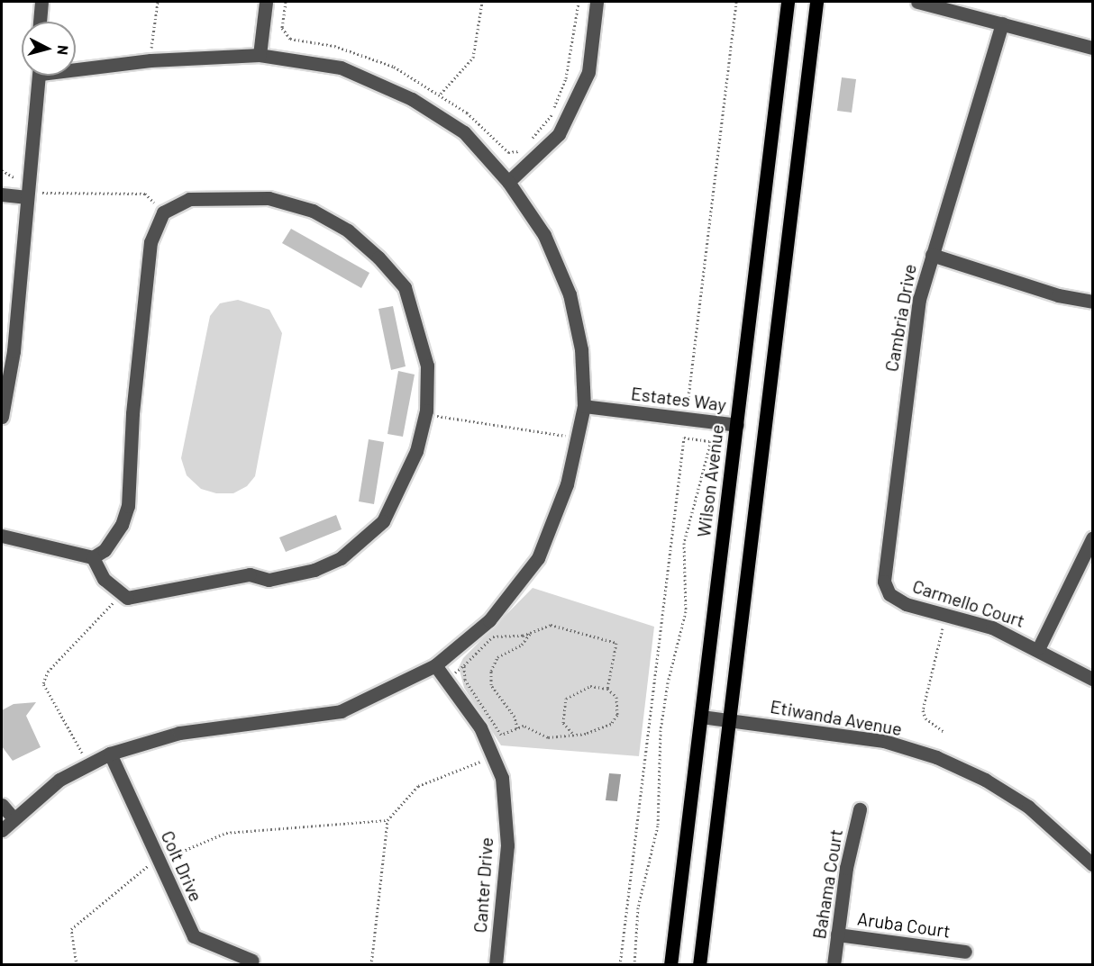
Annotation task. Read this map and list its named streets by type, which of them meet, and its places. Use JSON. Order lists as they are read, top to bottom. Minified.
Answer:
{"streets":{"main road":["Wilson Avenue"],"street":["Cambria Drive","Estates Way","Carmello Court","Etiwanda Avenue","Colt Drive","Bahama Court","Canter Drive","Aruba Court"]},"crossings":[["Cambria Drive","Carmello Court"],["Estates Way","Wilson Avenue"],["Wilson Avenue","Etiwanda Avenue"],["Bahama Court","Aruba Court"]],"north":"right"}
